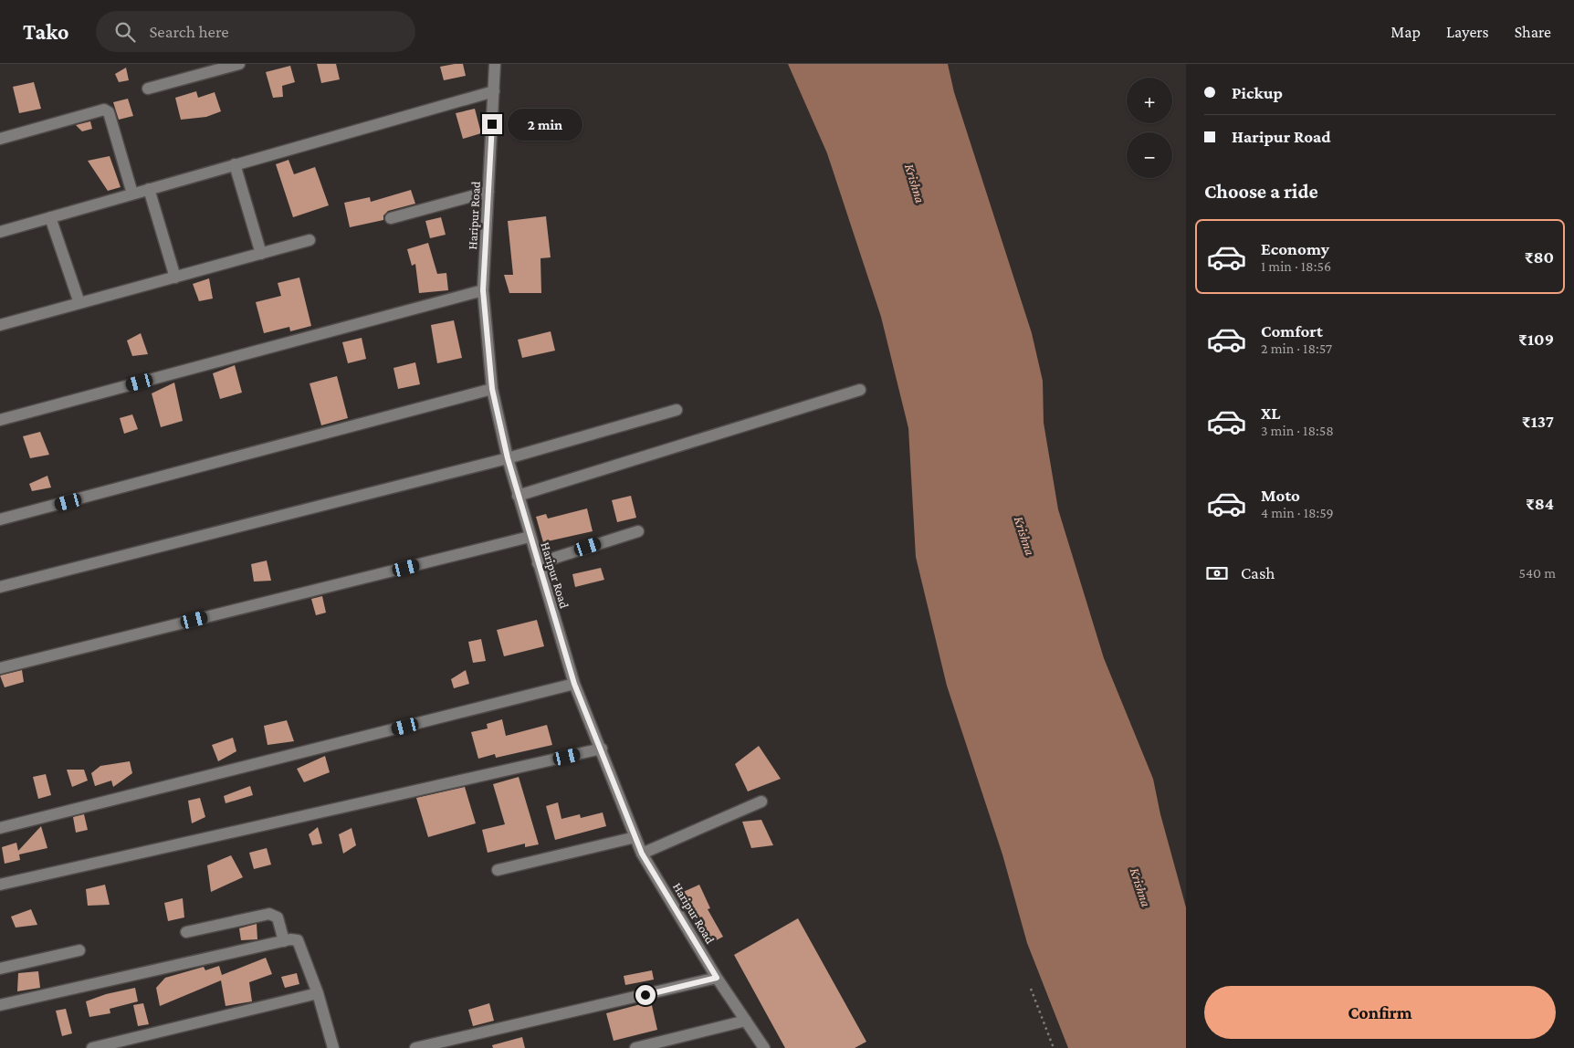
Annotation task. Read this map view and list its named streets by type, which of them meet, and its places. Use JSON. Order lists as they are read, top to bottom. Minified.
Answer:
{"streets":{"street":["Haripur Road"]},"water":["Krishna"],"page":{"header":"Tako","search":"Search here","nav":["Map","Layers","Share"],"banner":["Pickup","Haripur Road"],"map_buttons":["+","−"],"bubble":"2 min","heading":"Choose a ride","list":[{"name":"Economy","note":"1 min · 18:56","value":"₹80"},{"name":"Comfort","note":"2 min · 18:57","value":"₹109"},{"name":"XL","note":"3 min · 18:58","value":"₹137"},{"name":"Moto","note":"4 min · 18:59","value":"₹84"}],"pay":["Cash","540 m"],"buttons":"Confirm"}}
